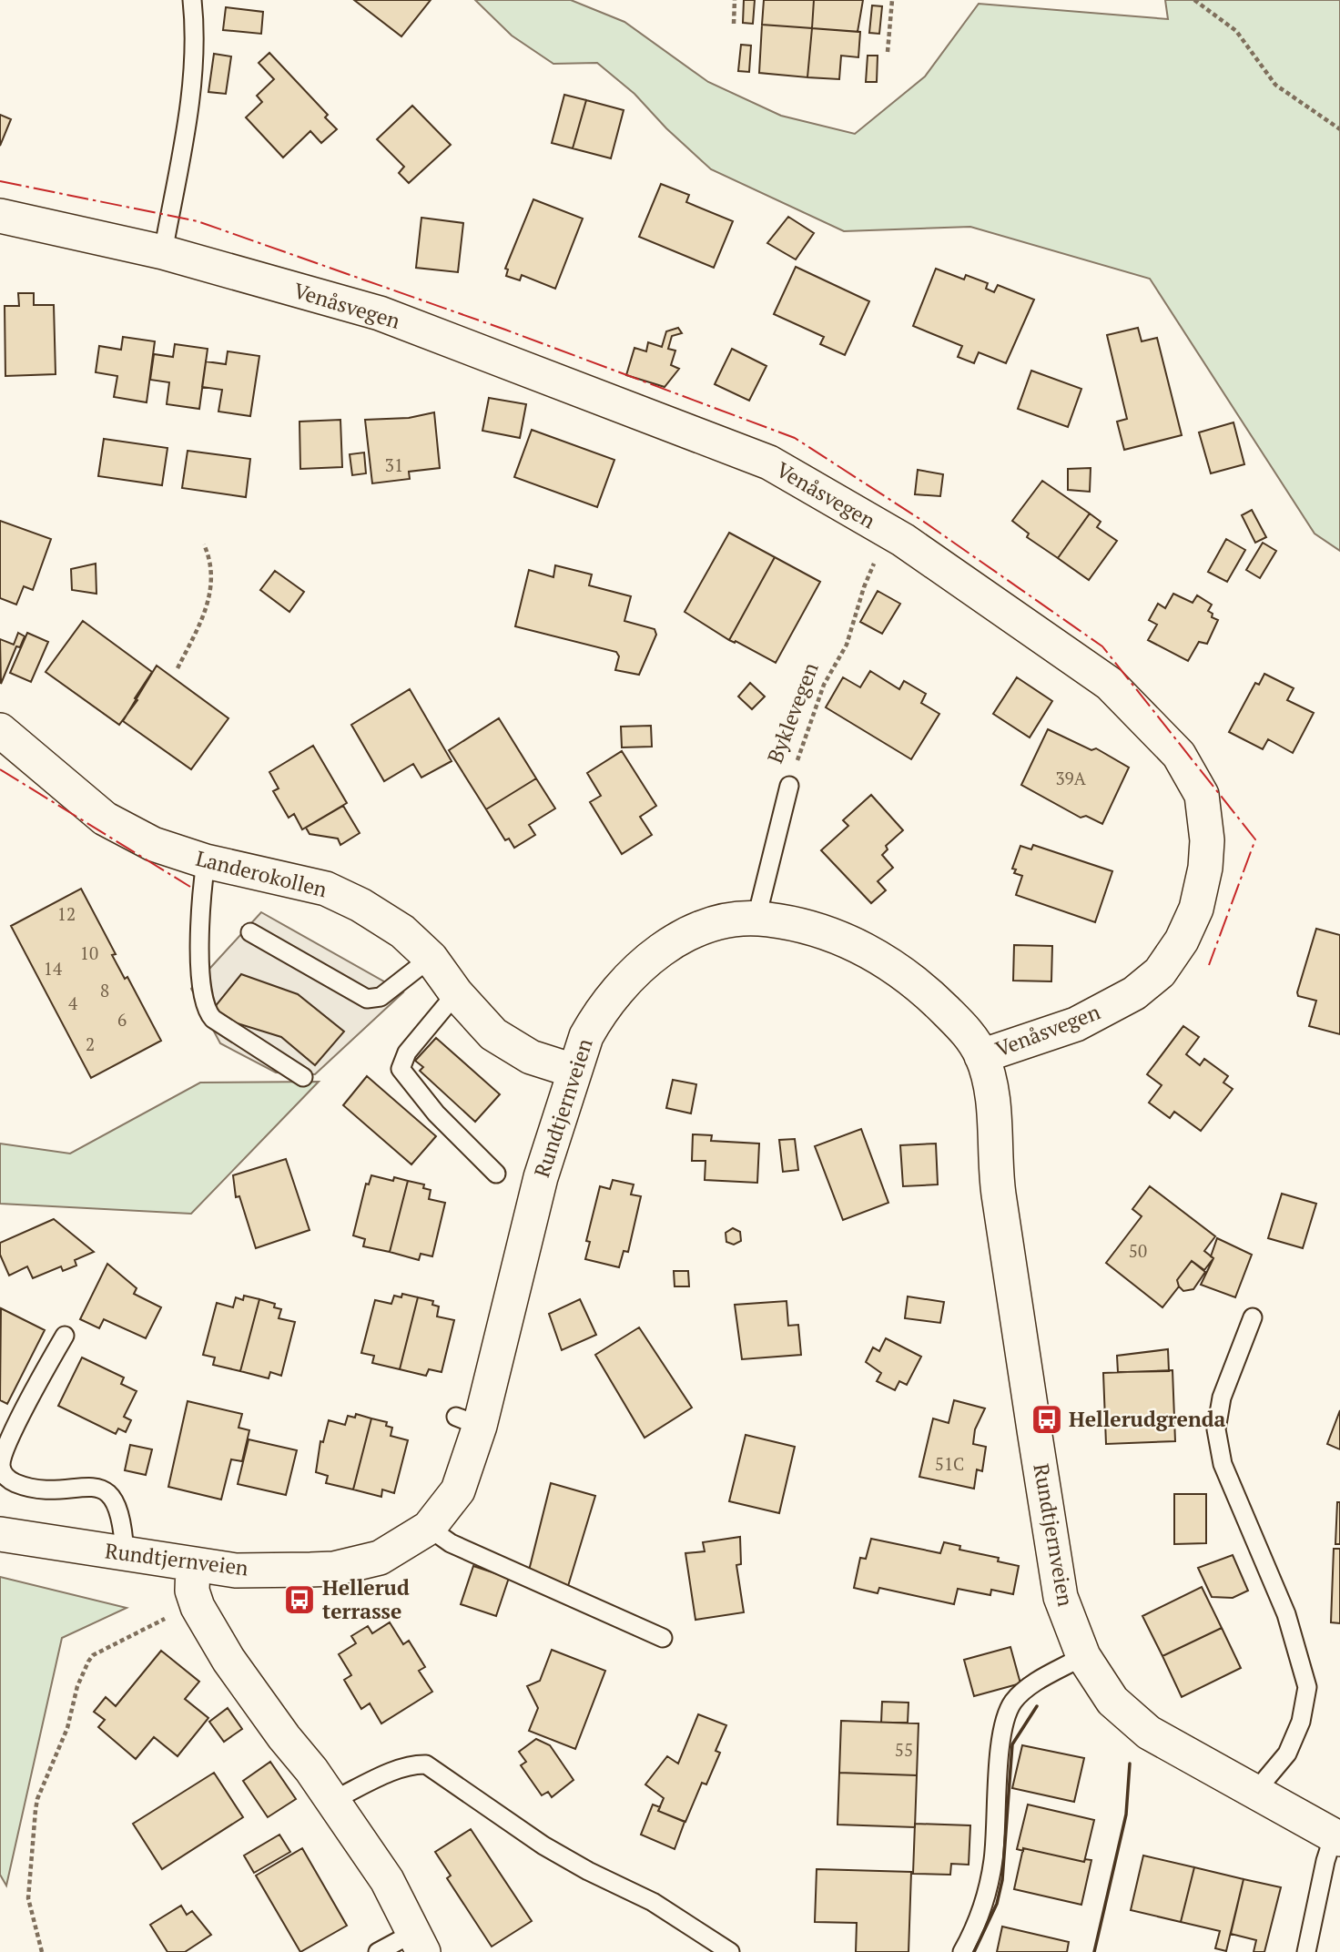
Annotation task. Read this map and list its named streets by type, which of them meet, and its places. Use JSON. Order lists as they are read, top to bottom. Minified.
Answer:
{"streets":{"street":["Venåsvegen","Landerokollen","Rundtjernveien"],"lane":["Byklevegen"]},"crossings":[["Venåsvegen","Byklevegen"],["Venåsvegen","Rundtjernveien"],["Byklevegen","Rundtjernveien"],["Landerokollen","Rundtjernveien"]],"places":{"bus stop":["Hellerudgrenda","Hellerud terrasse"]},"house_numbers":["31","39A","12","10","14","8","4","6","2","50","51C","55"]}
